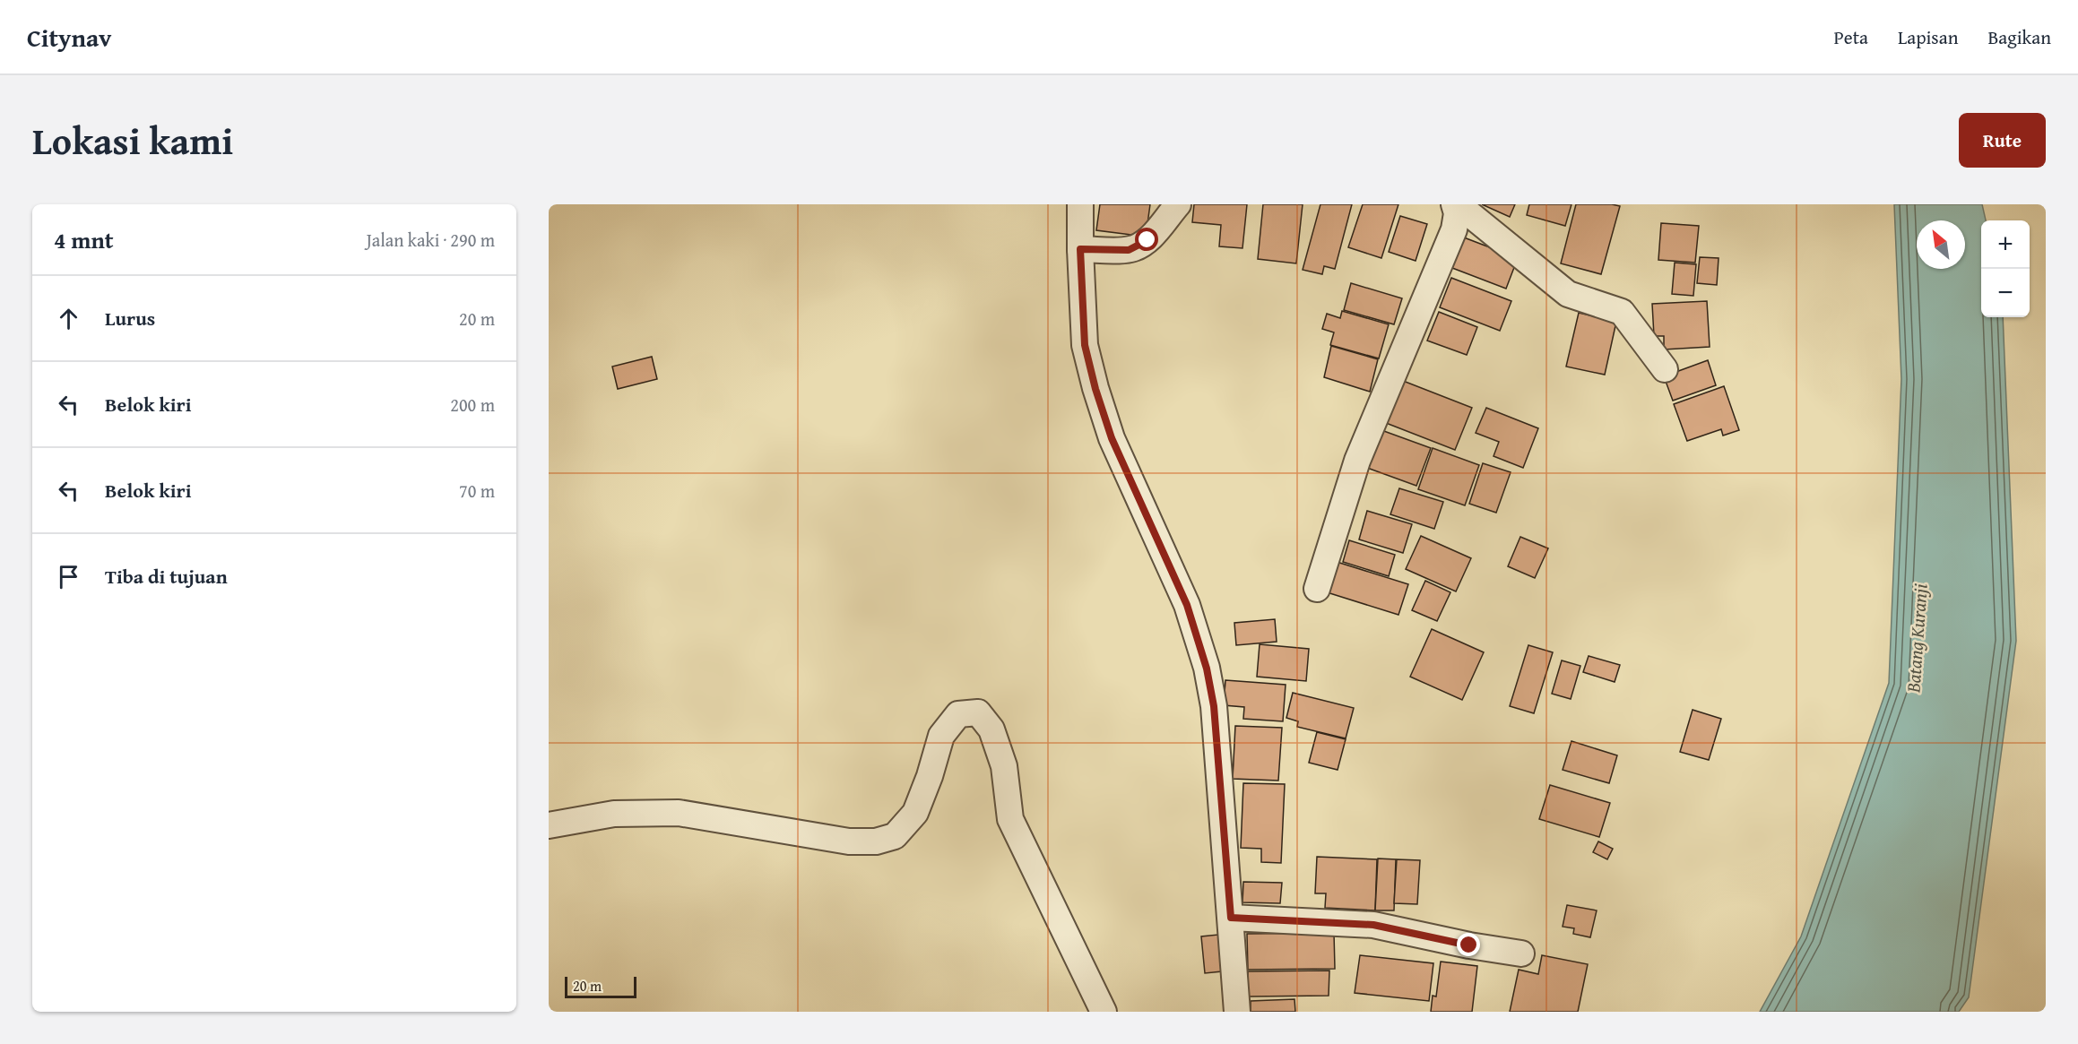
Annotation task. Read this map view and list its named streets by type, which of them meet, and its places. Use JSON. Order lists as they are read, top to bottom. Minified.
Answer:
{"water":["Batang Kuranji"],"scale_bar":"20 m","north":"top left","page":{"header":"Citynav","nav":["Peta","Lapisan","Bagikan"],"title":"Lokasi kami","buttons":"Rute","heading":["4 mnt","Jalan kaki · 290 m"],"map_buttons":["+","−"],"list":[["Lurus","20 m"],["Belok kiri","200 m"],["Belok kiri","70 m"],"Tiba di tujuan"],"scale":"20 m"}}
